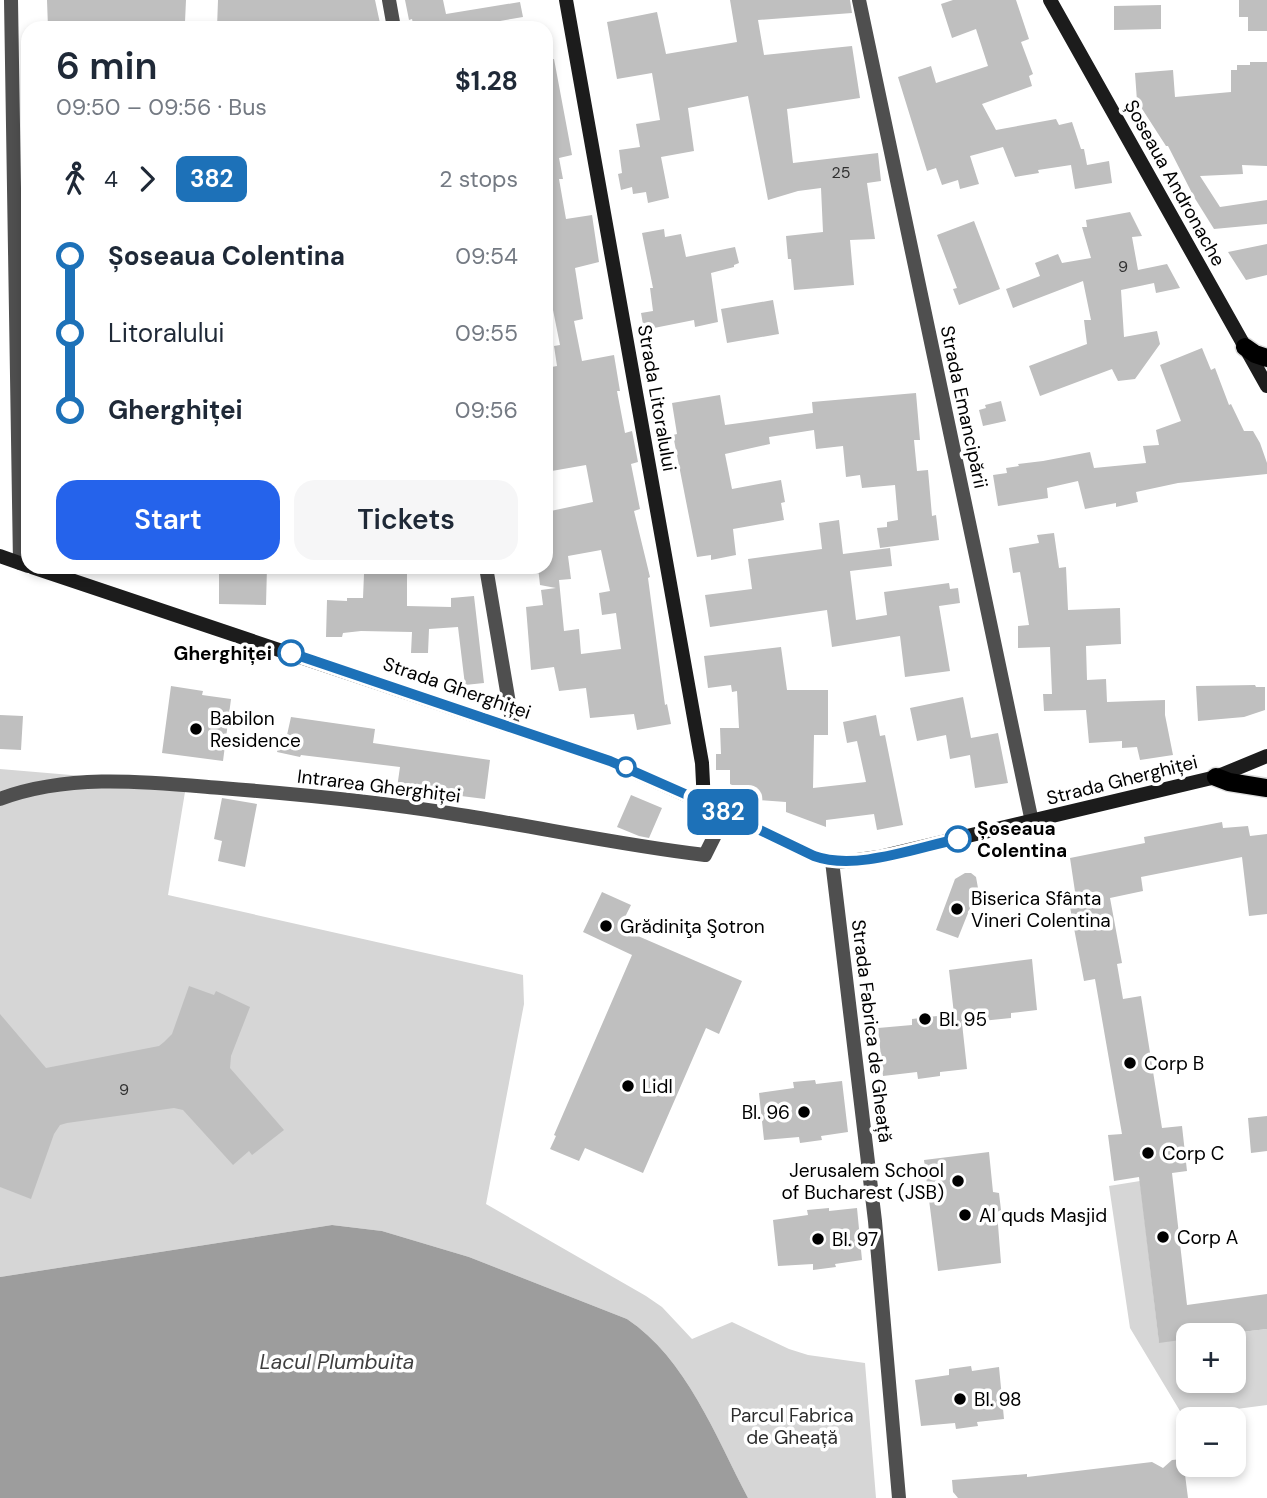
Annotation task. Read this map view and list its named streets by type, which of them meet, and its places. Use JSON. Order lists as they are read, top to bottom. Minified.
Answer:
{"streets":{"main road":["Șoseaua Andronache","Strada Litoralului","Strada Gherghiței"],"street":["Strada Emancipării","Intrarea Gherghiței","Strada Fabrica de Gheață"]},"crossings":[["Strada Litoralului","Strada Gherghiței"],["Strada Emancipării","Strada Gherghiței"],["Strada Gherghiței","Intrarea Gherghiței"],["Strada Gherghiței","Strada Fabrica de Gheață"]],"water":["Lacul Plumbuita"],"parks":["Parcul Fabrica de Gheață"],"places":["Gherghiței","Babilon Residence","Șoseaua Colentina","Biserica Sfânta Vineri Colentina","Grădiniţa Şotron","Bl. 95","Corp B","Lidl","Bl. 96","Corp C","Jerusalem School of Bucharest (JSB)","Al quds Masjid","Corp A","Bl. 97","Bl. 98"],"lines":["bus line 382"],"house_numbers":["25","9","9"],"page":{"on_map":"382","heading":["6 min","09:50 – 09:56 · Bus","$1.28"],"legs":["4","382","2 stops"],"list":[{"name":"Șoseaua Colentina","value":"09:54"},{"name":"Litoralului","value":"09:55"},{"name":"Gherghiței","value":"09:56"}],"buttons":["Start","Tickets"],"map_buttons":["+","−"]}}
